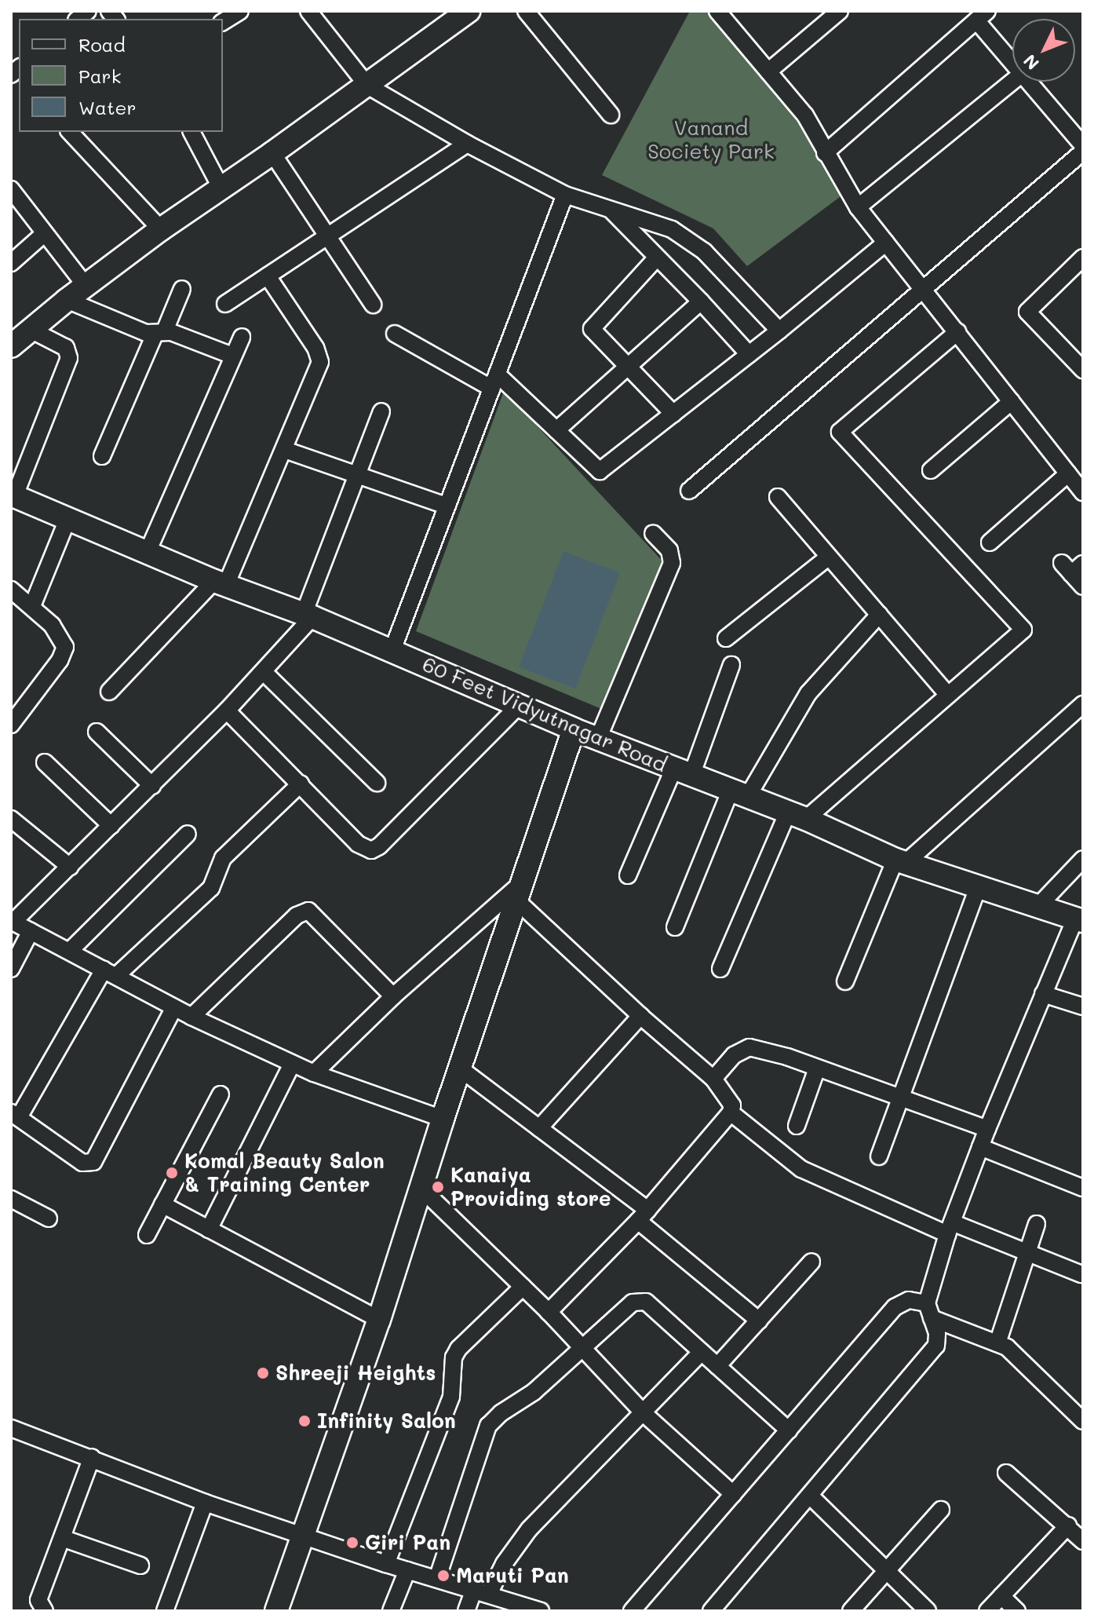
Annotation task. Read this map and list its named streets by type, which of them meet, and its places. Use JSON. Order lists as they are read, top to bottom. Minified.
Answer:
{"streets":{"street":["60 Feet Vidyutnagar Road"]},"parks":["Vanand Society Park"],"places":["Komal Beauty Salon & Training Center","Kanaiya Providing store","Shreeji Heights","Infinity Salon","Giri Pan","Maruti Pan"],"legend":["Road","Park","Water"],"north":"bottom left"}
